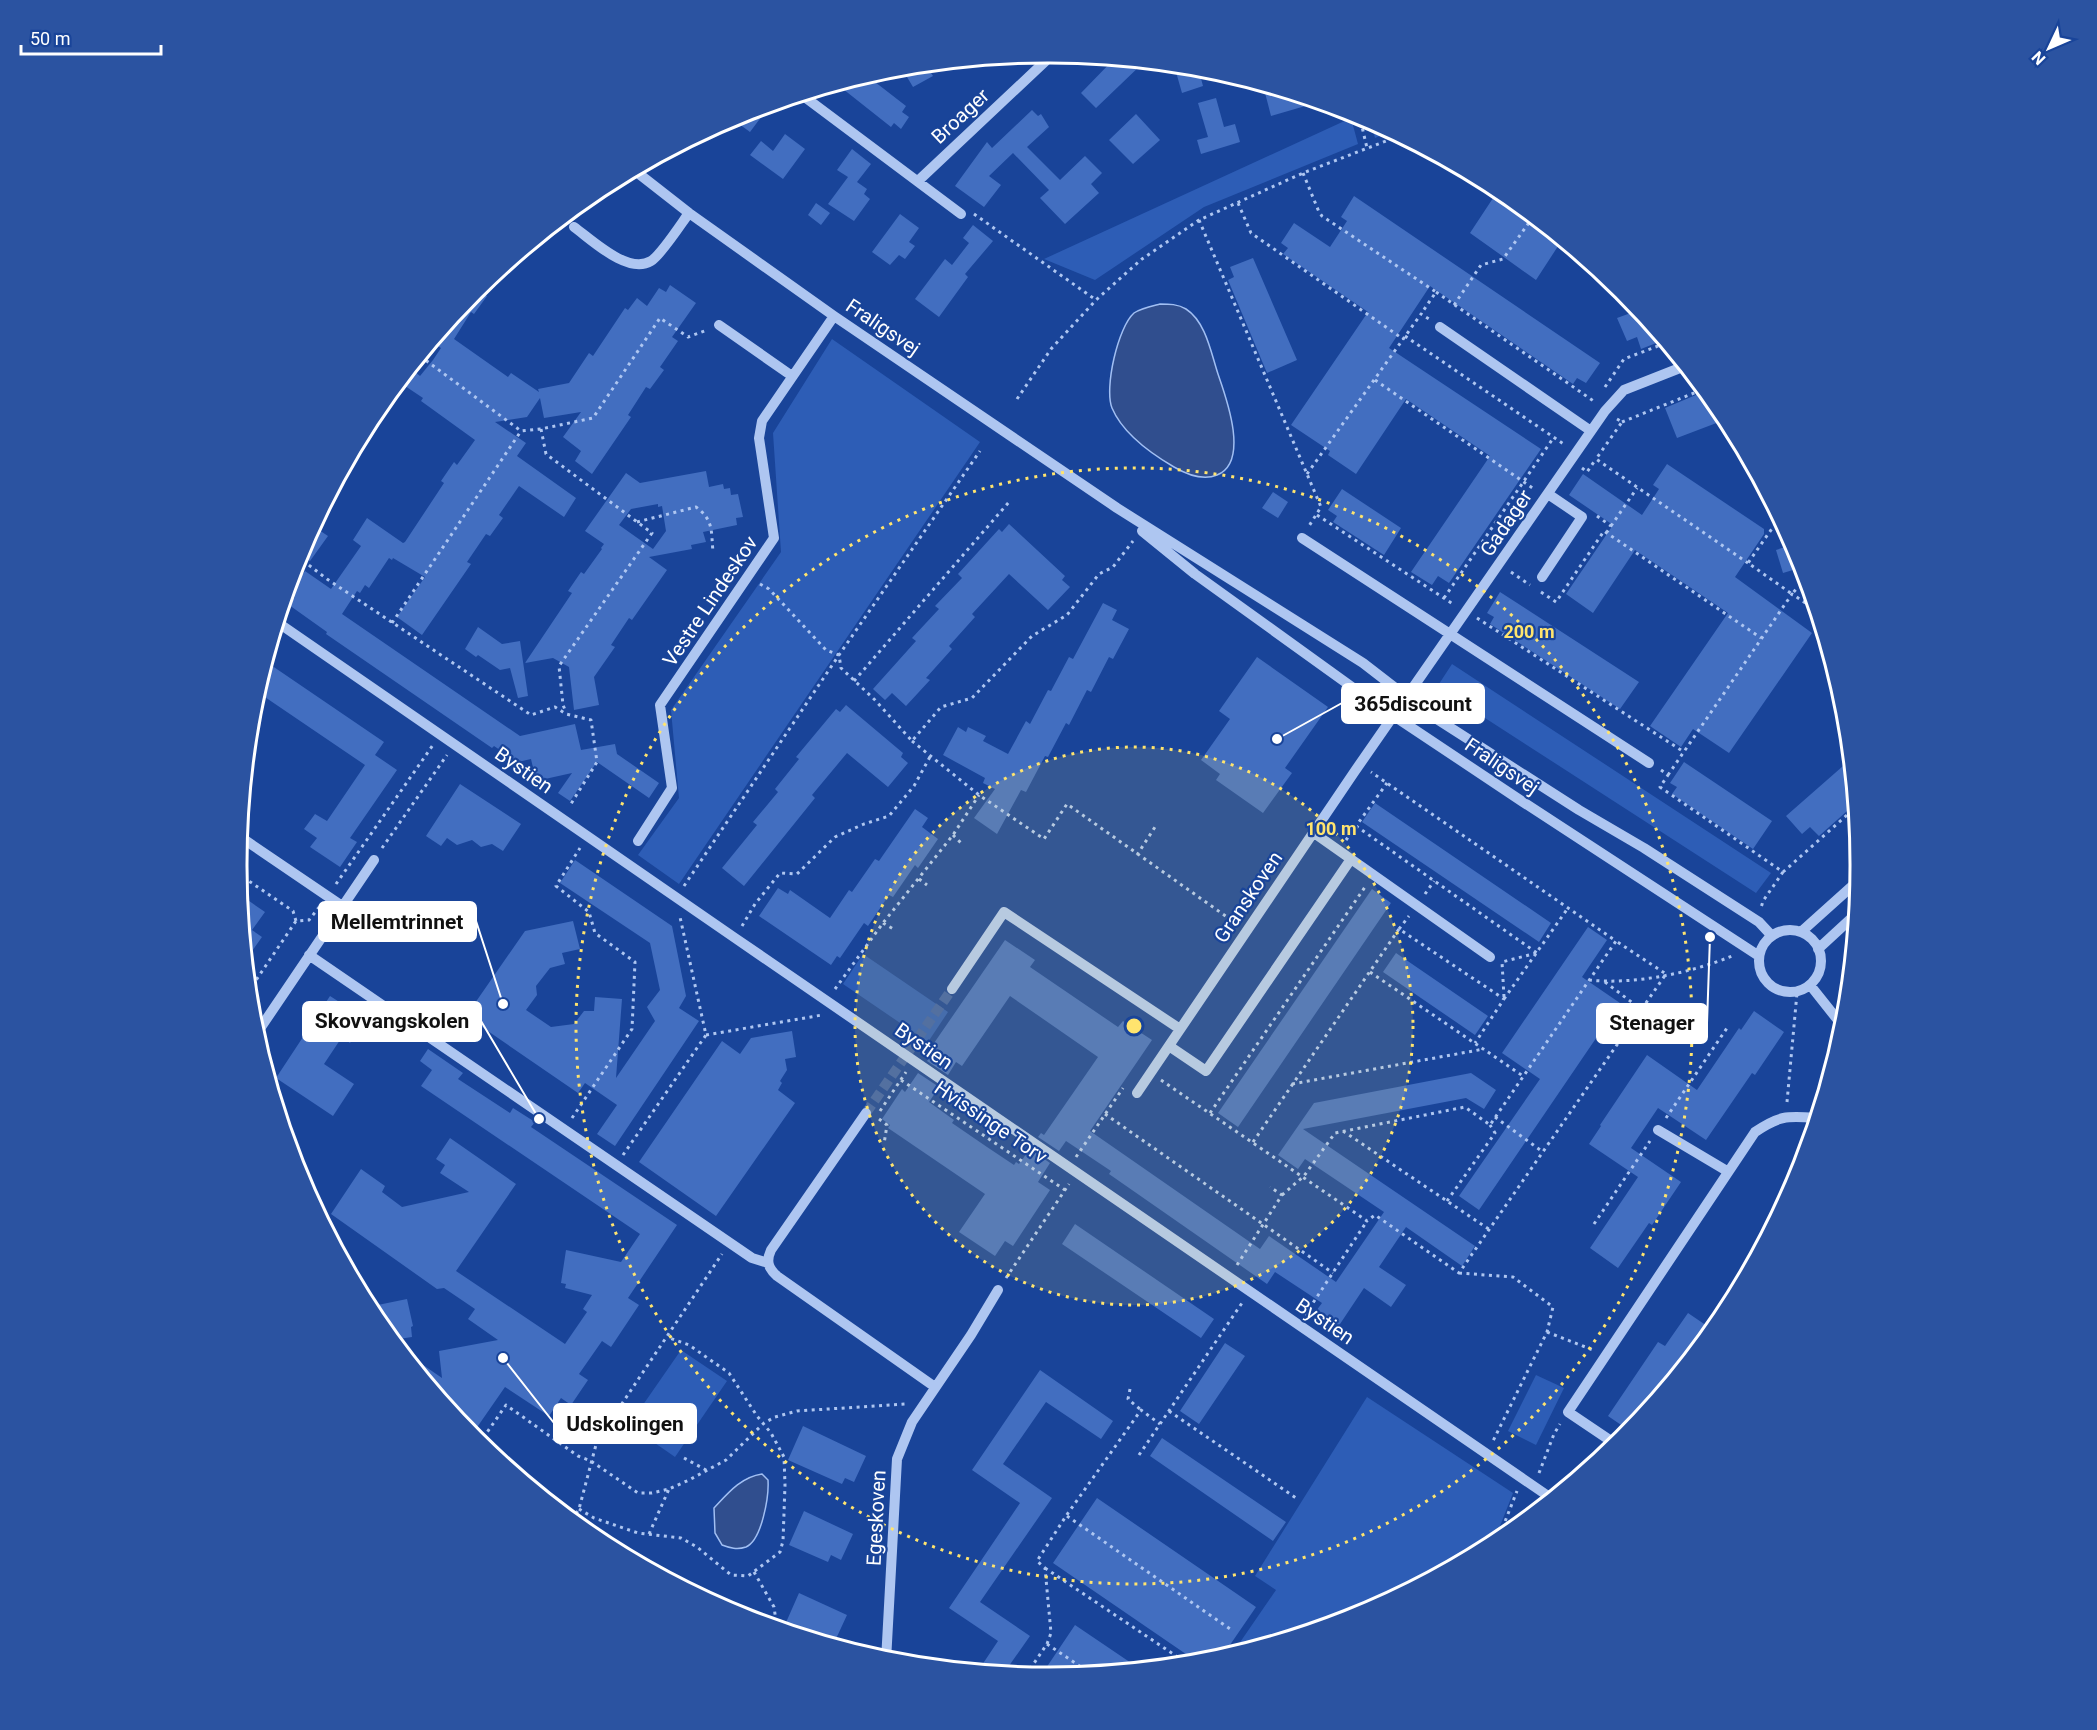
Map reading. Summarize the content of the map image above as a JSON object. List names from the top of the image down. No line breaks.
{"streets":{"street":["Broager","Fraligsvej","Gadager","Vestre Lindeskov","Bystien","Granskoven","Egeskoven"],"path":["Hvissinge Torv"]},"crossings":[["Fraligsvej","Gadager"],["Fraligsvej","Vestre Lindeskov"],["Fraligsvej","Granskoven"],["Gadager","Granskoven"]],"places":["365discount","Stenager","Mellemtrinnet","Skovvangskolen","Udskolingen"],"scale_bar":"50 m","north":"bottom left","rings":["200 m","100 m"]}
